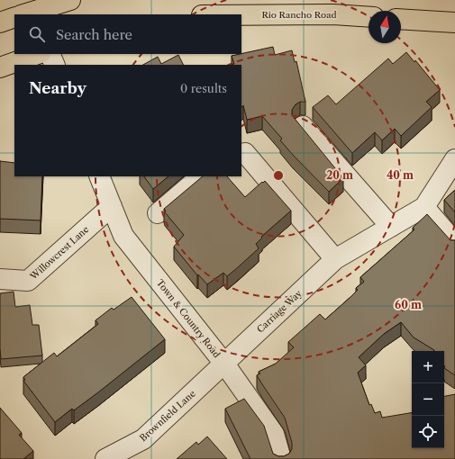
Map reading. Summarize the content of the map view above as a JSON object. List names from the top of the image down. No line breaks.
{"streets":{"main road":["Rio Rancho Road"],"street":["Willowcrest Lane","Carriage Way","Town & Country Road","Brownfield Lane"]},"crossings":[["Willowcrest Lane","Town & Country Road"],["Carriage Way","Town & Country Road"],["Carriage Way","Brownfield Lane"],["Town & Country Road","Brownfield Lane"]],"north":"top","page":{"search":"Search here","heading":["Nearby","0 results"],"map_buttons":["+","−"]},"rings":["20 m","40 m","60 m"]}
